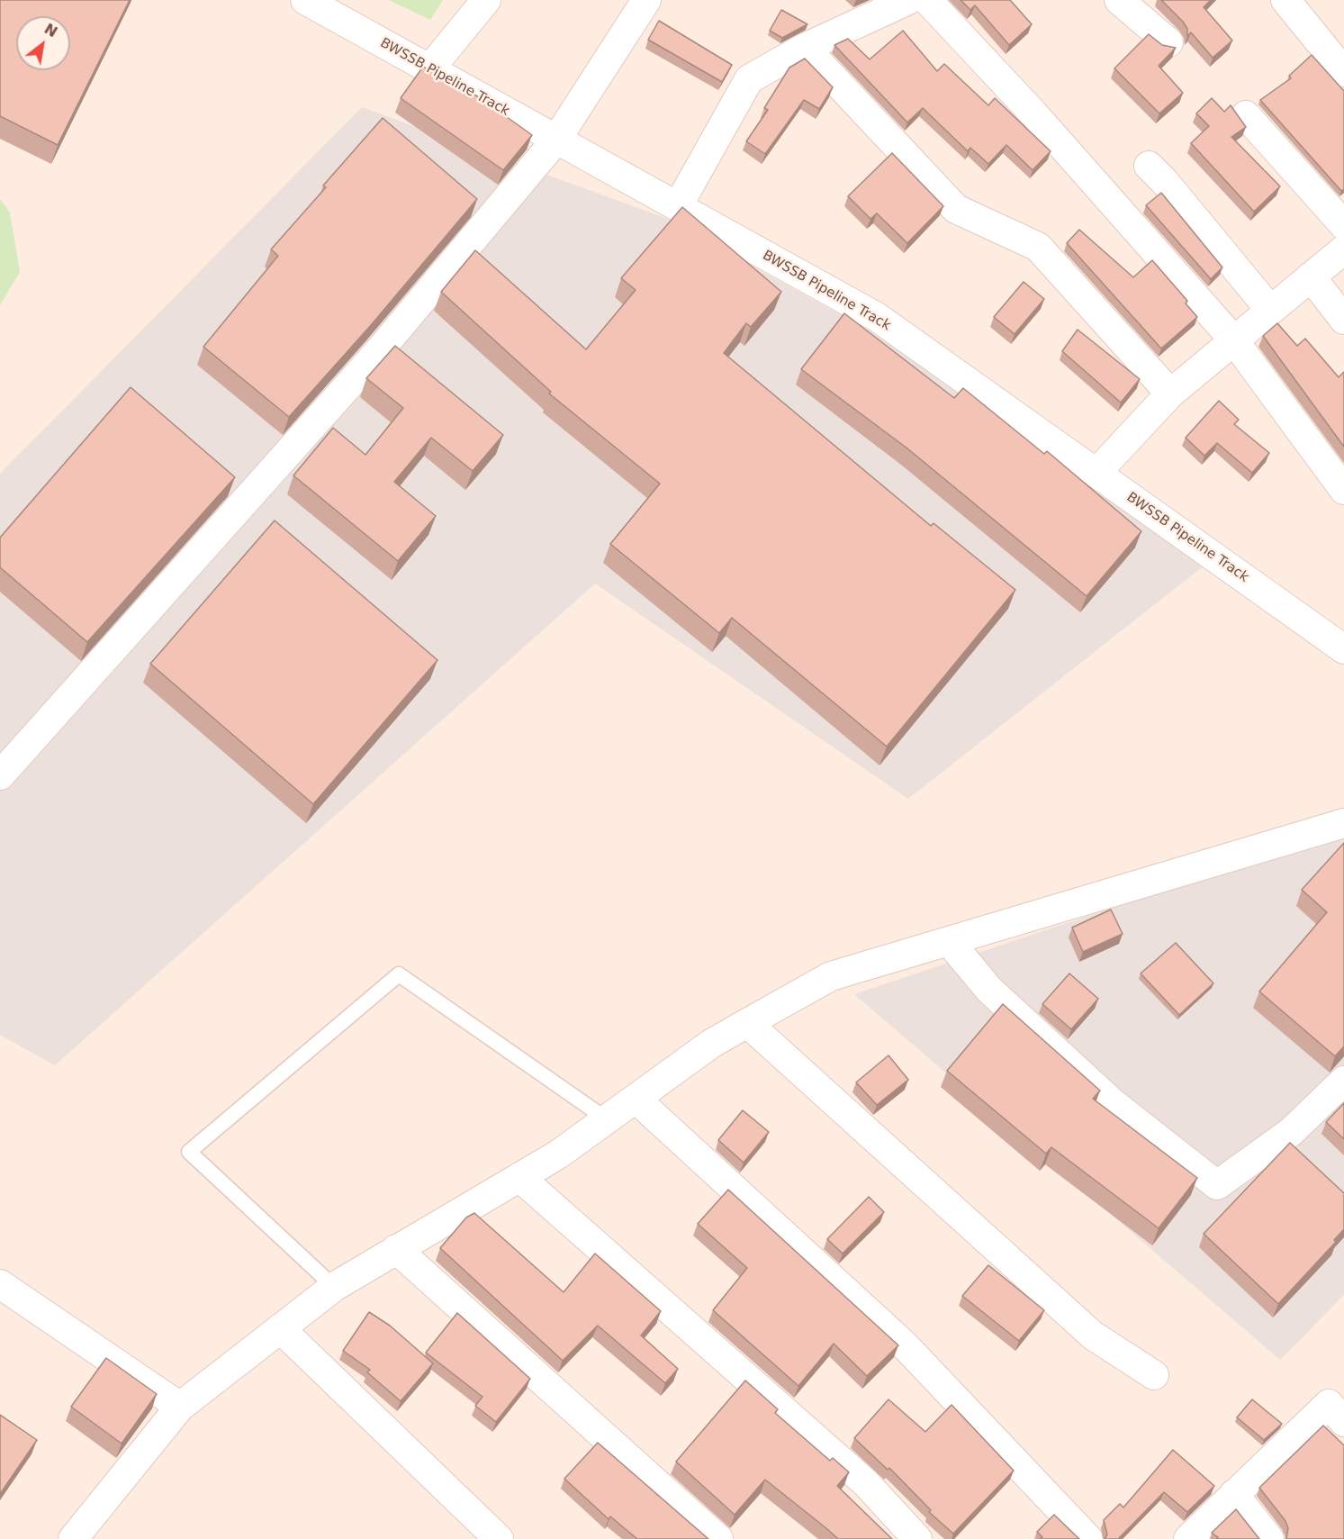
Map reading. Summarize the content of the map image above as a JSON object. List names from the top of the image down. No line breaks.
{"streets":{"street":["BWSSB Pipeline Track"]},"north":"top right"}
